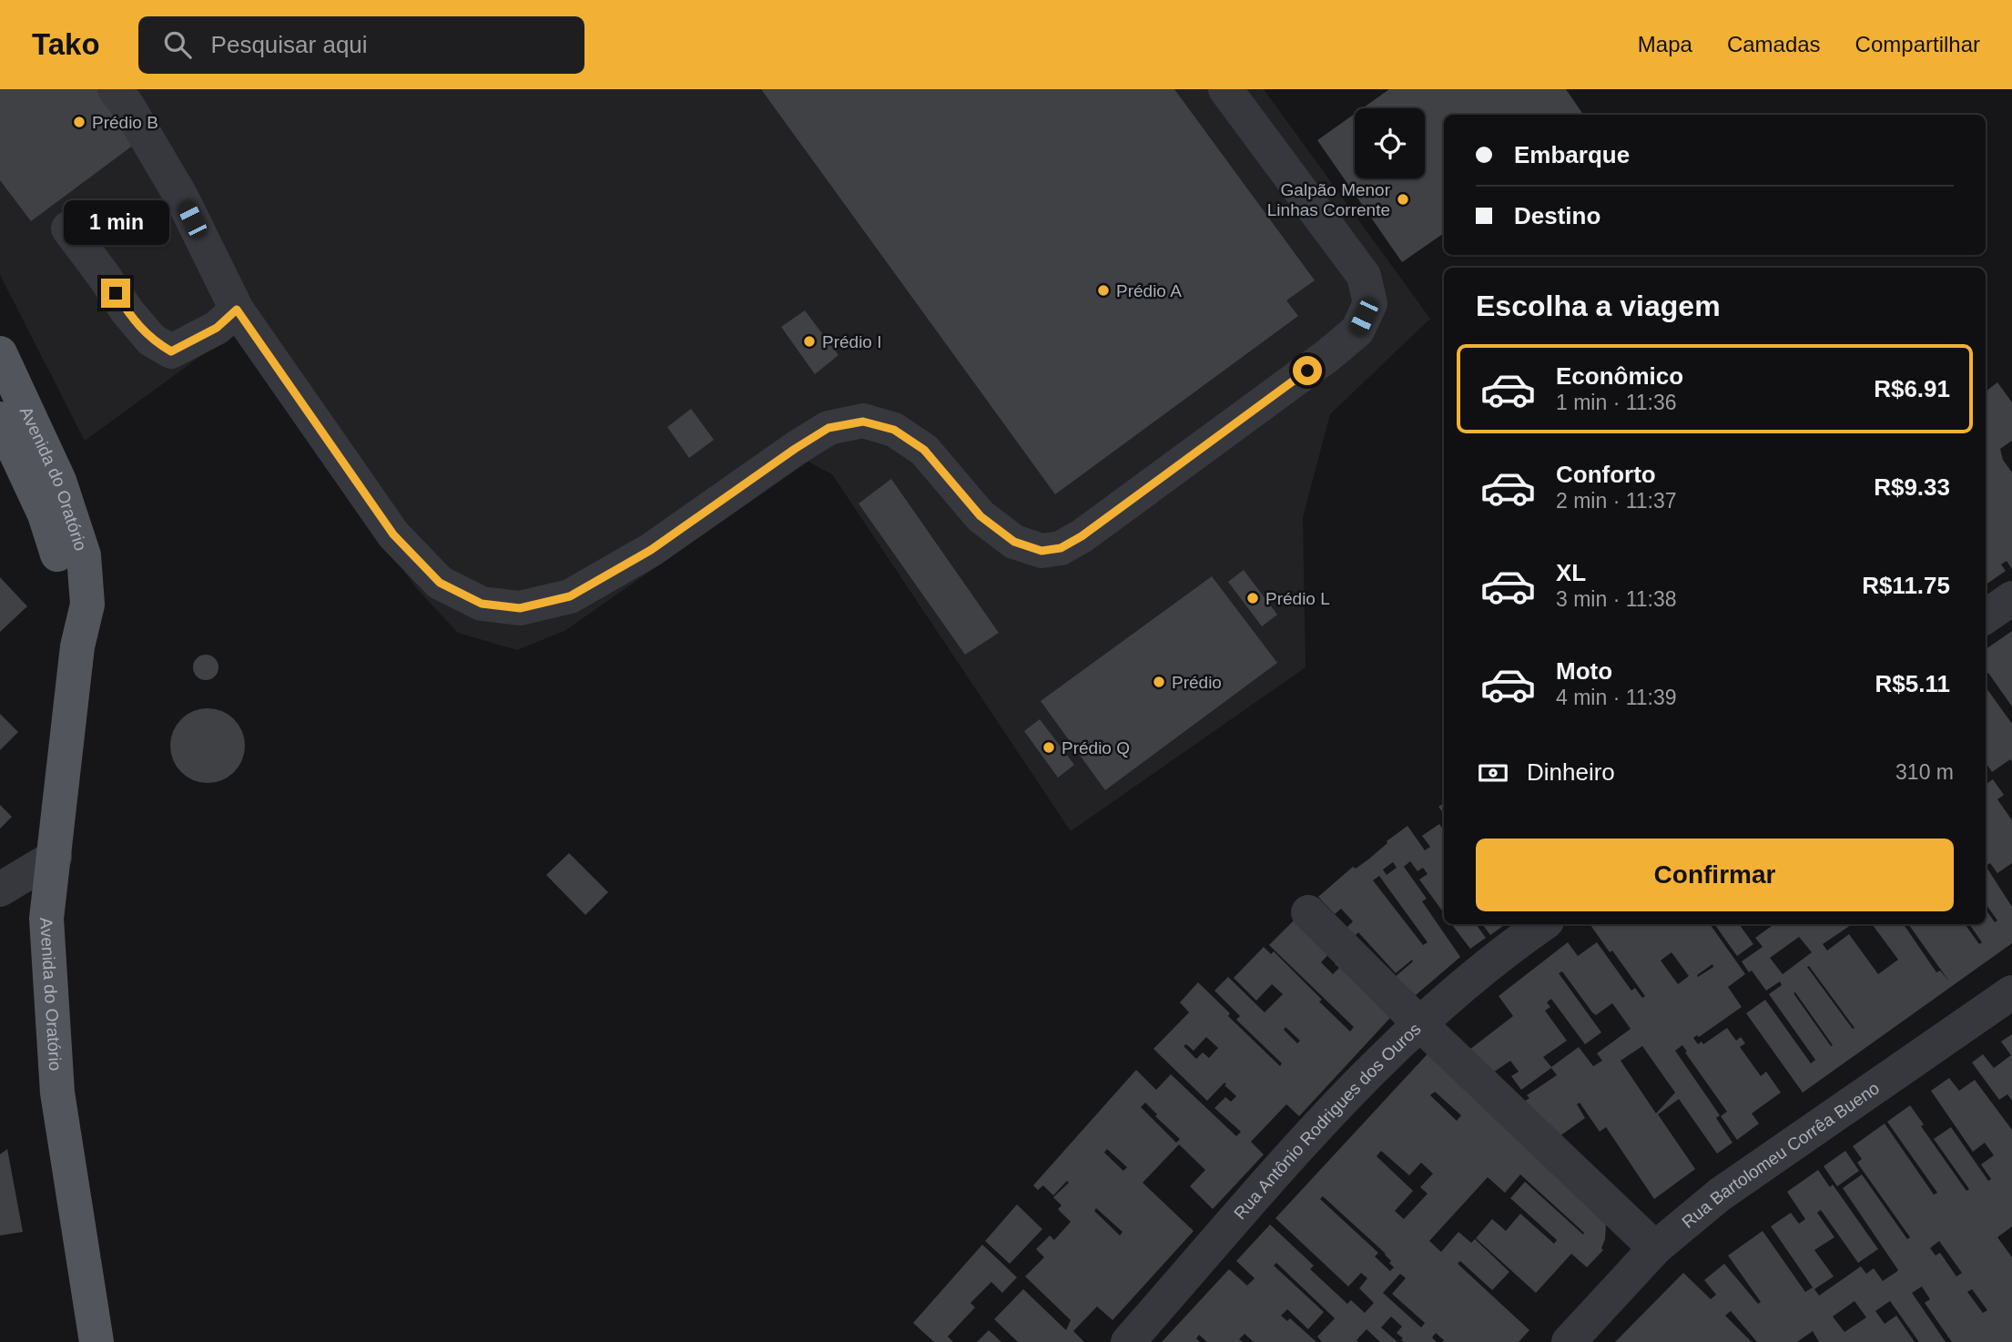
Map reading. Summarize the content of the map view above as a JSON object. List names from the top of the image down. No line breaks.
{"streets":{"main road":["Avenida do Oratório"],"street":["Rua Antônio Rodrigues dos Ouros","Rua Bartolomeu Corrêa Bueno"]},"places":["Prédio B","Galpão Menor Linhas Corrente","Prédio A","Prédio I","Prédio L","Prédio","Prédio Q"],"page":{"header":"Tako","search":"Pesquisar aqui","nav":["Mapa","Camadas","Compartilhar"],"banner":["Embarque","Destino"],"bubble":"1 min","heading":"Escolha a viagem","list":[{"name":"Econômico","note":"1 min · 11:36","value":"R$6.91"},{"name":"Conforto","note":"2 min · 11:37","value":"R$9.33"},{"name":"XL","note":"3 min · 11:38","value":"R$11.75"},{"name":"Moto","note":"4 min · 11:39","value":"R$5.11"}],"pay":["Dinheiro","310 m"],"buttons":"Confirmar"}}
